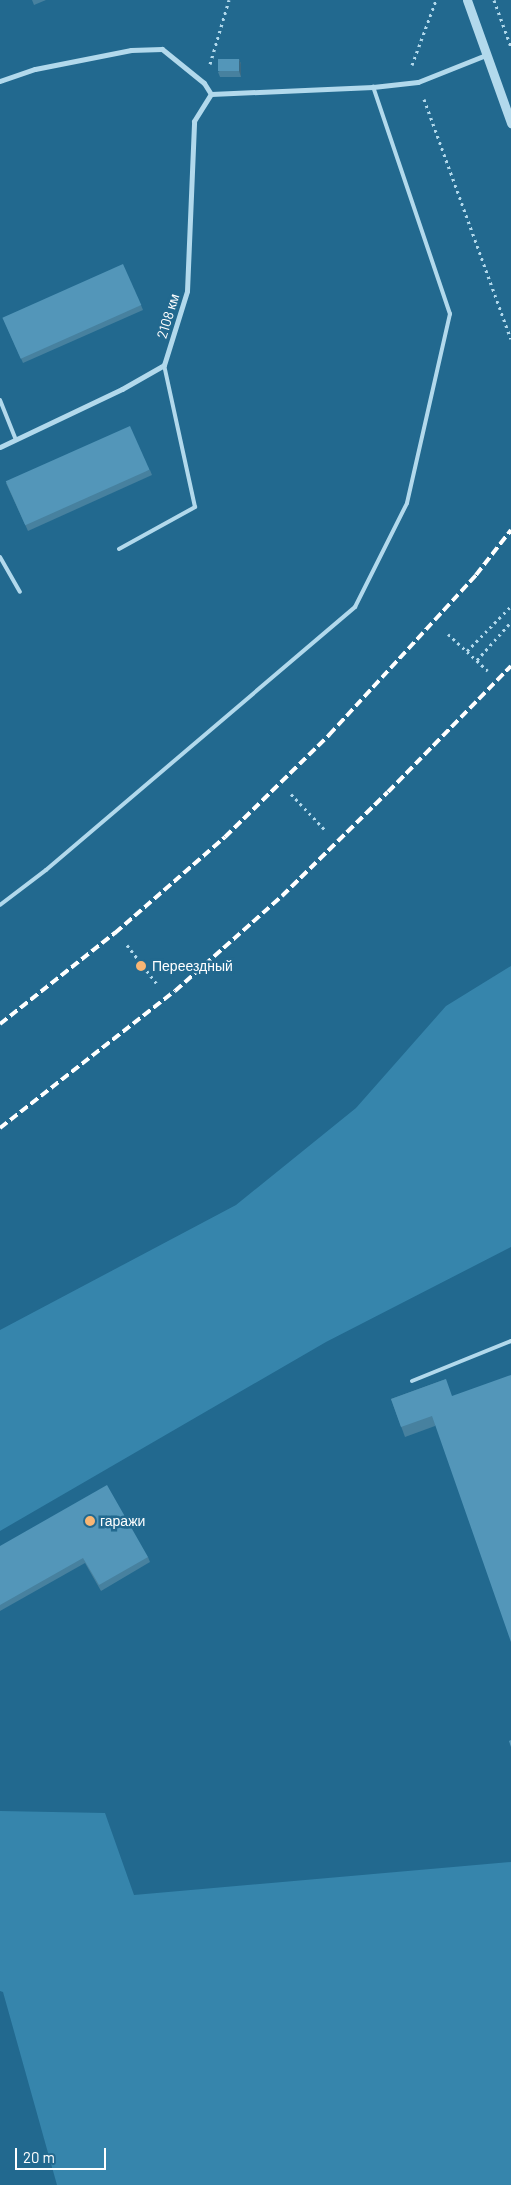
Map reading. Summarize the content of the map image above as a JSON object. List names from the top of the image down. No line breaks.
{"streets":{"street":["2108 км"]},"places":["Переездный","гаражи"],"scale_bar":"20 m"}
